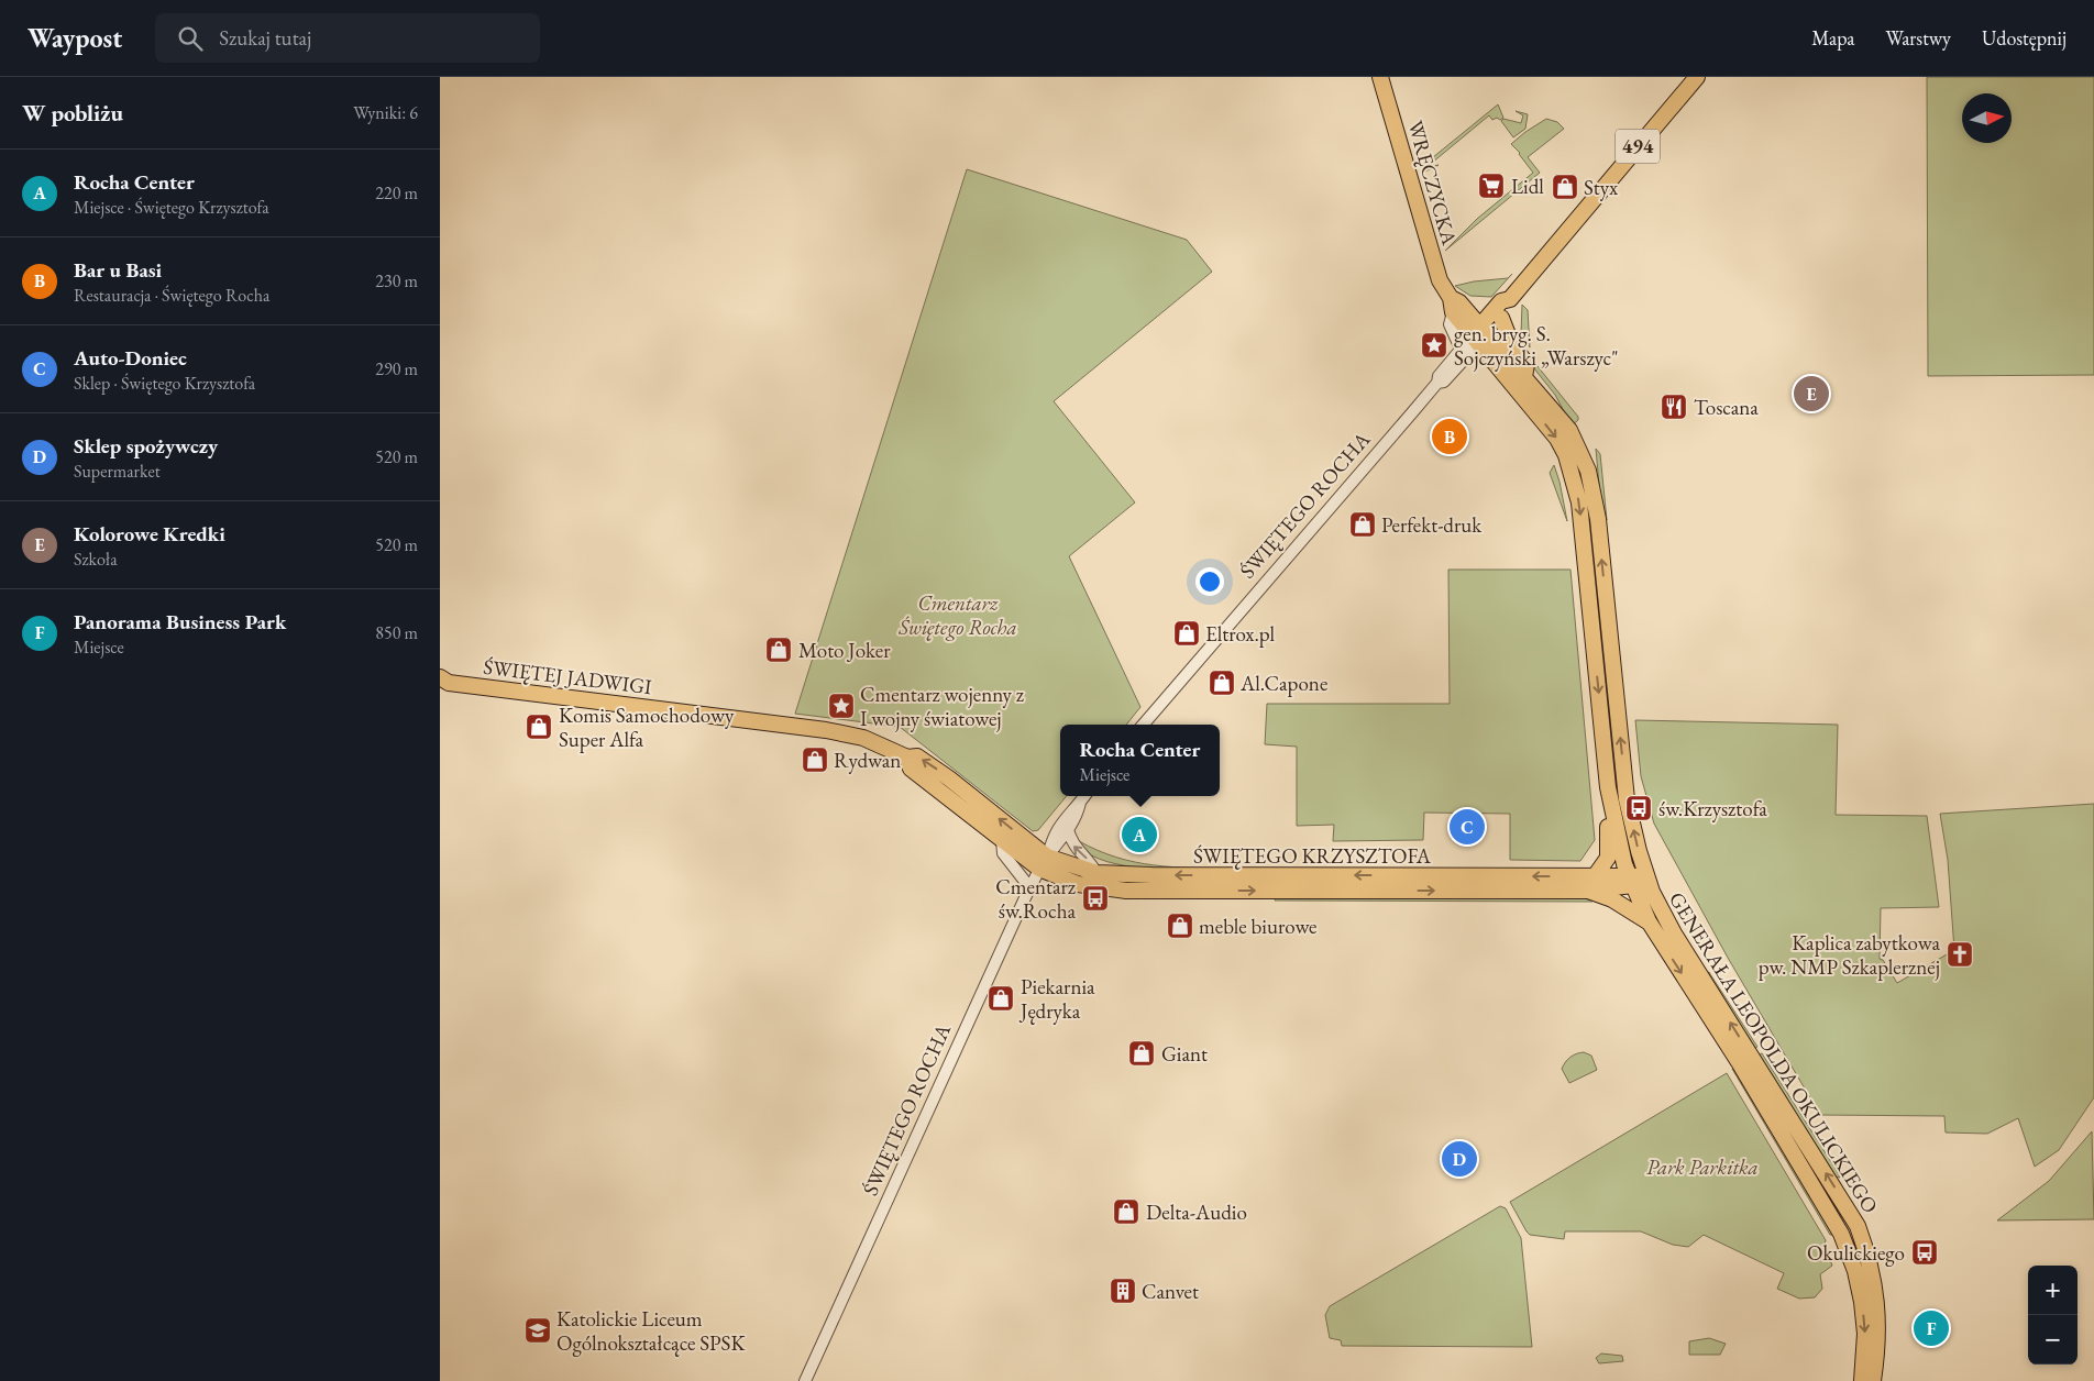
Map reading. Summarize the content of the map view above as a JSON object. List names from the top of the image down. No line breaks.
{"streets":{"main road":["494","WRĘCZYCKA","ŚWIĘTEGO ROCHA","ŚWIĘTEJ JADWIGI","ŚWIĘTEGO KRZYSZTOFA","GENERAŁA LEOPOLDA OKULICKIEGO"]},"crossings":[["WRĘCZYCKA","ŚWIĘTEGO ROCHA"],["WRĘCZYCKA","GENERAŁA LEOPOLDA OKULICKIEGO"],["ŚWIĘTEGO ROCHA","ŚWIĘTEJ JADWIGI"],["ŚWIĘTEGO ROCHA","ŚWIĘTEGO KRZYSZTOFA"],["ŚWIĘTEGO ROCHA","GENERAŁA LEOPOLDA OKULICKIEGO"],["ŚWIĘTEJ JADWIGI","ŚWIĘTEGO KRZYSZTOFA"],["ŚWIĘTEGO KRZYSZTOFA","GENERAŁA LEOPOLDA OKULICKIEGO"]],"parks":["Cmentarz Świętego Rocha","Park Parkitka"],"places":{"supermarket":["Lidl"],"shop":["Styx","Perfekt-druk","Eltrox.pl","Moto Joker","Al.Capone","Komis Samochodowy Super Alfa","Rydwan","meble biurowe","Piekarnia Jędryka","Giant","Delta-Audio"],"place":["gen. bryg. S. Sojczyński „Warszyc\"","Cmentarz wojenny z I wojny światowej"],"restaurant":["Toscana"],"bus stop":["św.Krzysztofa","Cmentarz św.Rocha","Okulickiego"],"church":["Kaplica zabytkowa pw. NMP Szkaplerznej"],"building":["Canvet"],"school or university":["Katolickie Liceum Ogólnokształcące SPSK"]},"north":"right","page":{"header":"Waypost","search":"Szukaj tutaj","nav":["Mapa","Warstwy","Udostępnij"],"heading":["W pobliżu","Wyniki: 6"],"list":[{"mark":"A","name":"Rocha Center","note":"Miejsce · Świętego Krzysztofa","value":"220 m"},{"mark":"B","name":"Bar u Basi","note":"Restauracja · Świętego Rocha","value":"230 m"},{"mark":"C","name":"Auto-Doniec","note":"Sklep · Świętego Krzysztofa","value":"290 m"},{"mark":"D","name":"Sklep spożywczy","note":"Supermarket","value":"520 m"},{"mark":"E","name":"Kolorowe Kredki","note":"Szkoła","value":"520 m"},{"mark":"F","name":"Panorama Business Park","note":"Miejsce","value":"850 m"}],"pins":["E","B","C","A","D","F"],"popup":["Rocha Center","Miejsce"],"map_buttons":["+","−"]}}
